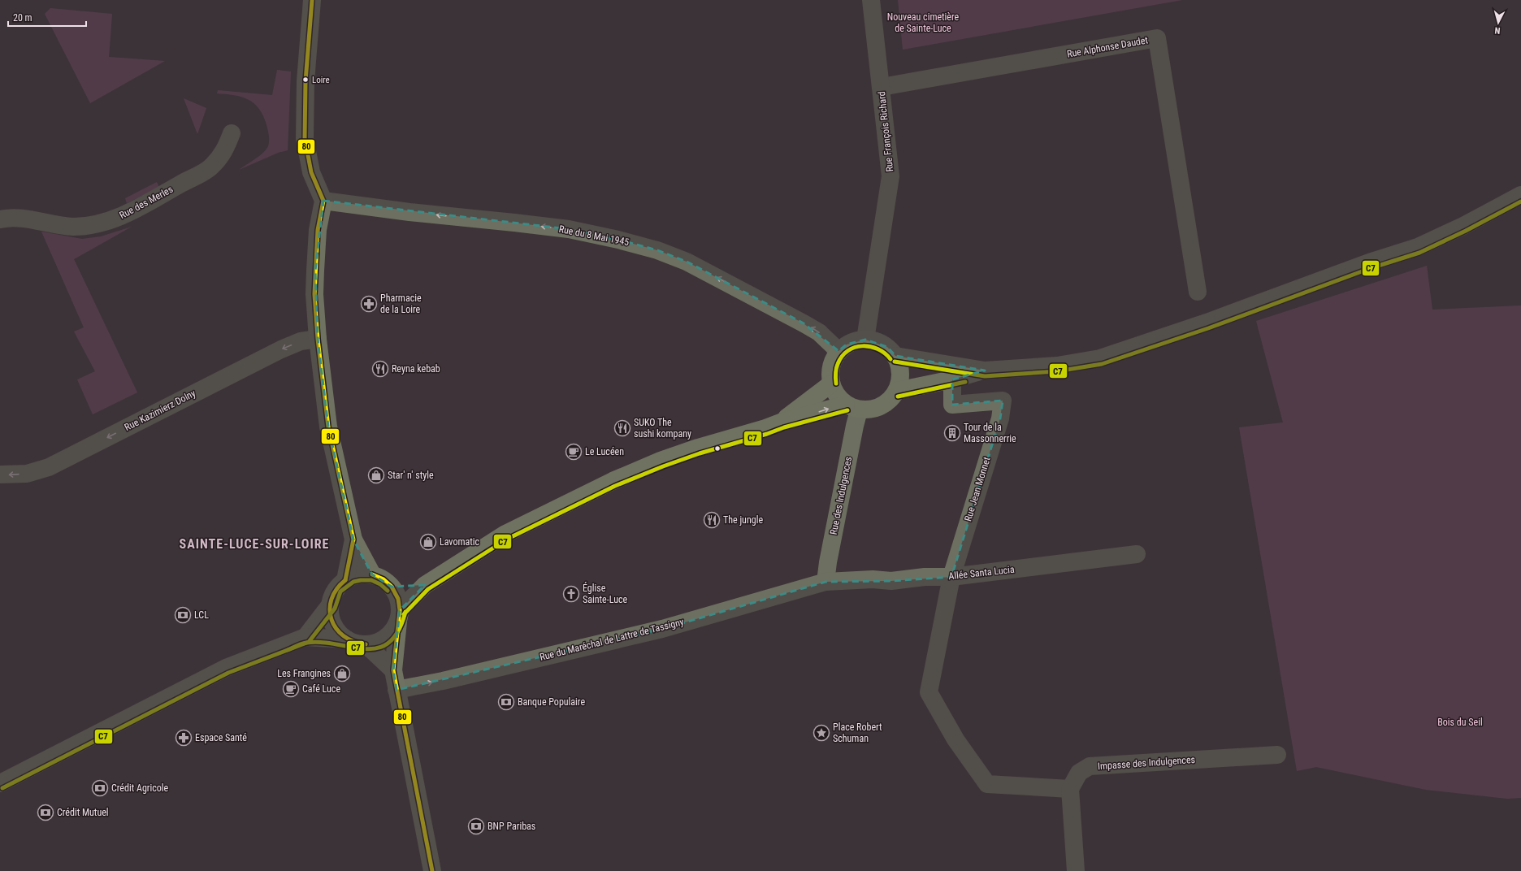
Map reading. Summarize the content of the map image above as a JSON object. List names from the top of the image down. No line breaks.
{"streets":{"street":["Rue Alphonse Daudet","Rue François Richard","Rue des Merles","Rue du 8 Mai 1945","Rue Kazimierz Dolny","Rue Jean Monnet","Rue des Indulgences","Allée Santa Lucia","Rue du Maréchal de Lattre de Tassigny","Impasse des Indulgences"]},"crossings":[["Rue Alphonse Daudet","Rue François Richard"],["Rue François Richard","Rue du 8 Mai 1945"],["Rue François Richard","Rue des Indulgences"],["Rue du 8 Mai 1945","Rue des Indulgences"],["Rue Jean Monnet","Allée Santa Lucia"],["Rue des Indulgences","Allée Santa Lucia"],["Rue des Indulgences","Rue du Maréchal de Lattre de Tassigny"],["Allée Santa Lucia","Rue du Maréchal de Lattre de Tassigny"]],"one_way":["Rue du 8 Mai 1945","Rue Kazimierz Dolny"],"districts":["SAINTE-LUCE-SUR-LOIRE"],"parks":["Nouveau cimetière de Sainte-Luce","Bois du Seil"],"places":{"other":["Loire"],"pharmacy":["Pharmacie de la Loire","Espace Santé"],"restaurant":["Reyna kebab","SUKO The sushi kompany","The jungle"],"building":["Tour de la Massonnerrie"],"cafe":["Le Lucéen","Café Luce"],"shop":["Star' n' style","Lavomatic","Les Frangines"],"church":["Église Sainte-Luce"],"bank":["LCL","Banque Populaire","Crédit Agricole","Crédit Mutuel","BNP Paribas"],"place":["Place Robert Schuman"]},"lines":["transit line 80","transit line C7"],"scale_bar":"20 m","north":"bottom"}
